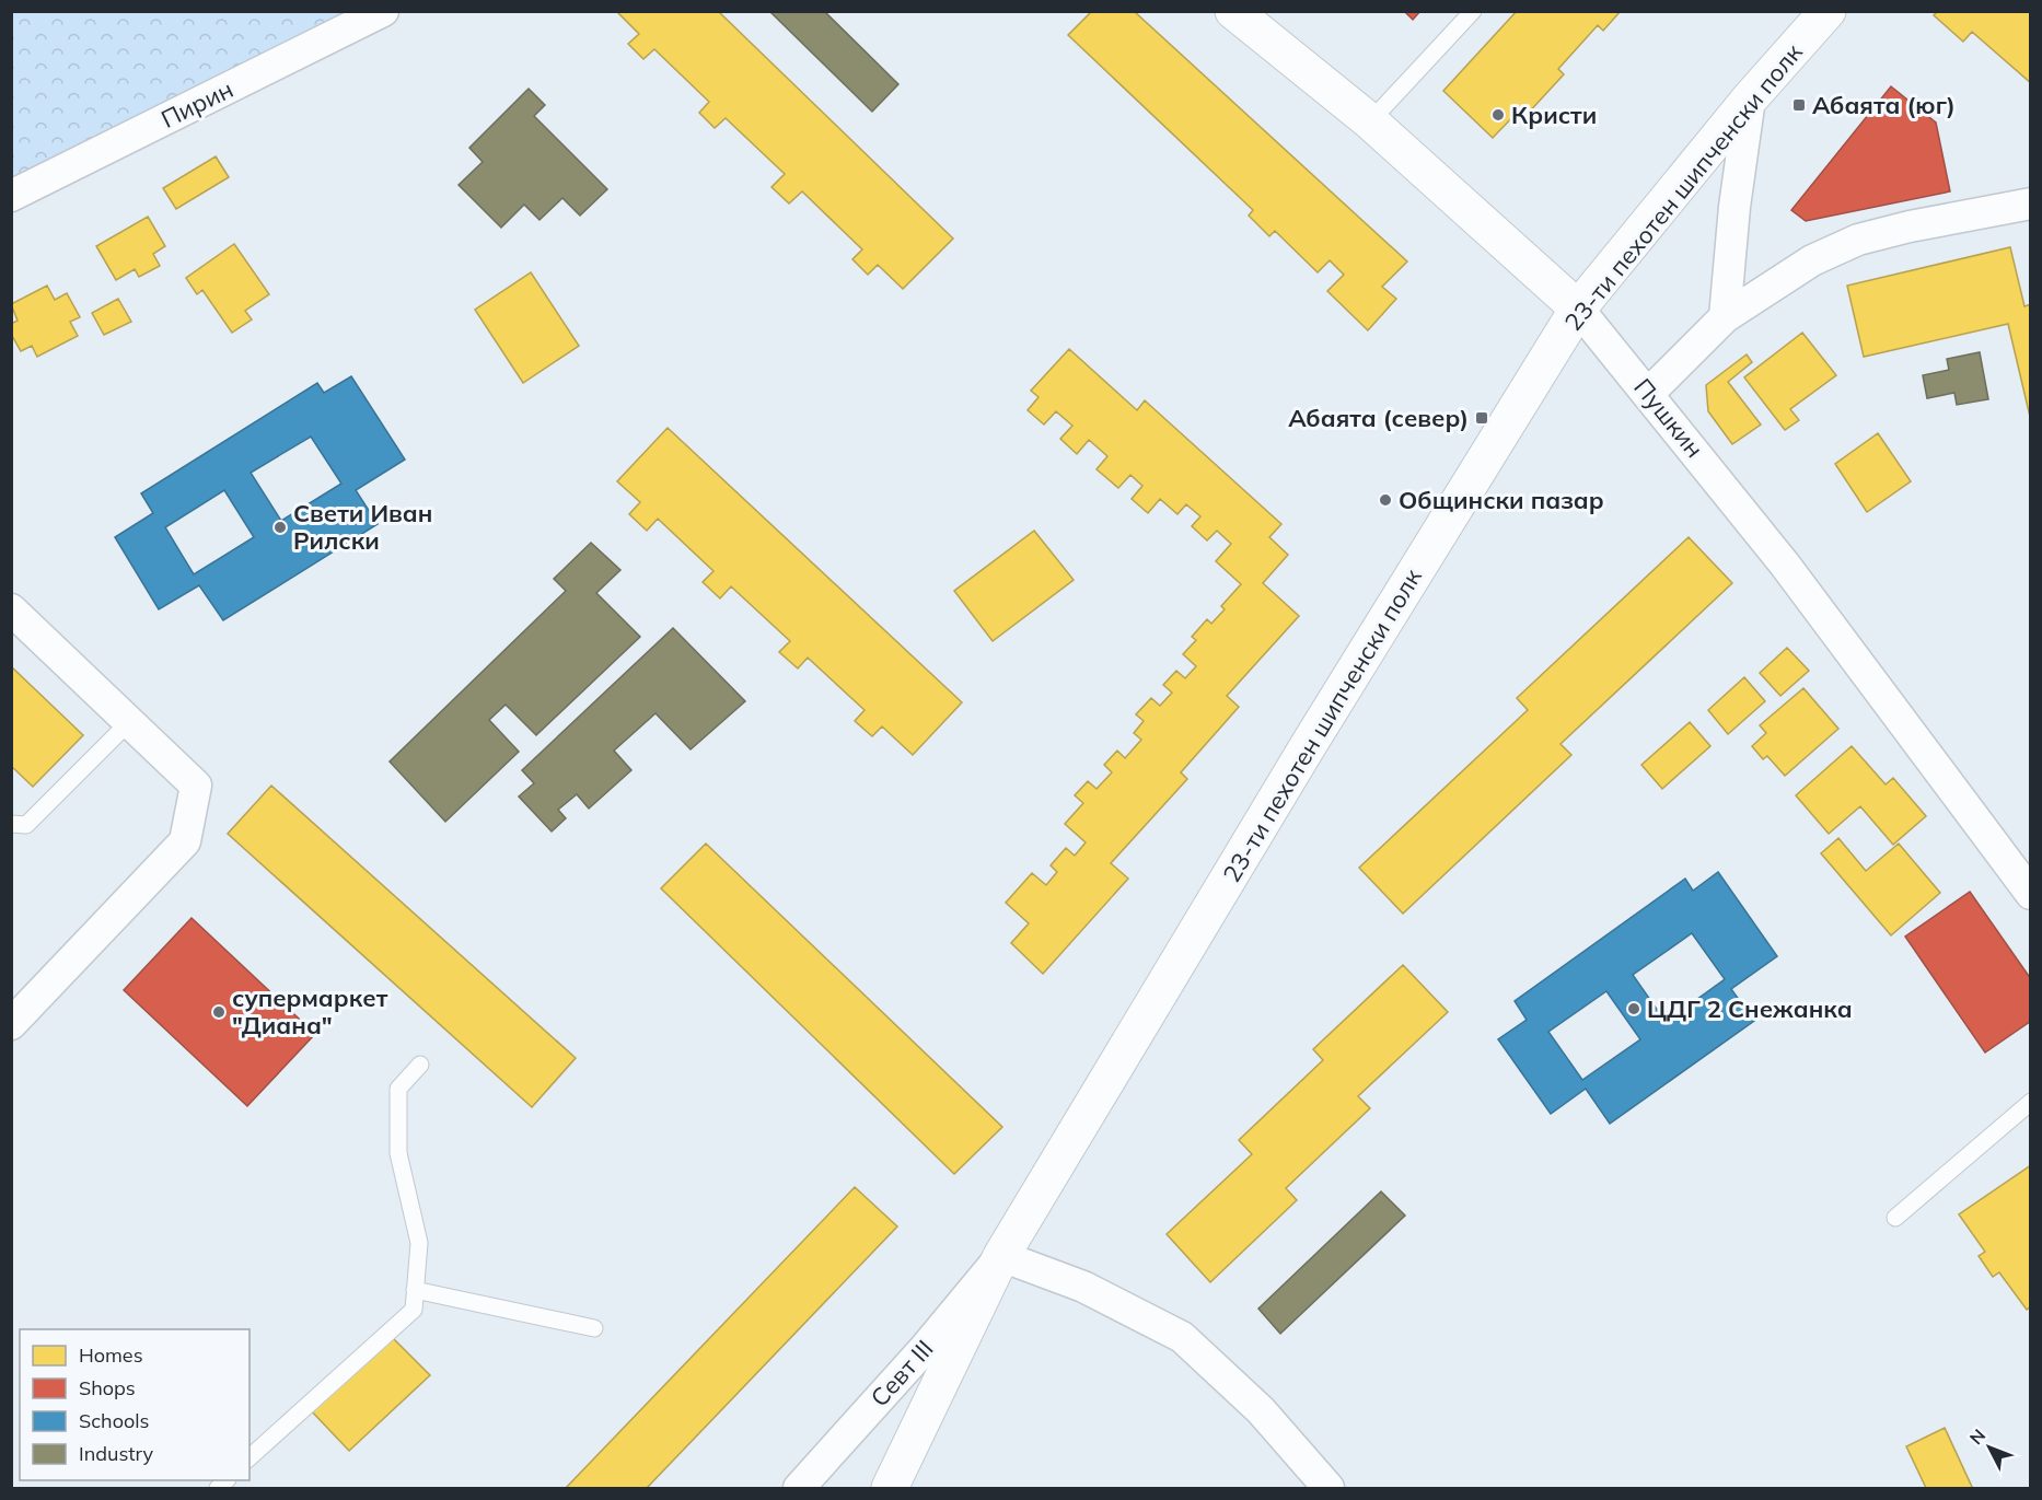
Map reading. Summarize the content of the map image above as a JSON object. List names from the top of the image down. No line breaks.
{"streets":{"main road":["23-ти пехотен шипченски полк","Пушкин"],"street":["Пирин","Севт III"]},"crossings":[["23-ти пехотен шипченски полк","Пушкин"],["23-ти пехотен шипченски полк","Севт III"]],"places":{"transit":["Абаята (юг)","Абаята (север)"],"other":["Кристи","Общински пазар","Свети Иван Рилски","ЦДГ 2 Снежанка","супермаркет \"Диана\""]},"legend":["Homes","Shops","Schools","Industry"],"north":"top left"}
